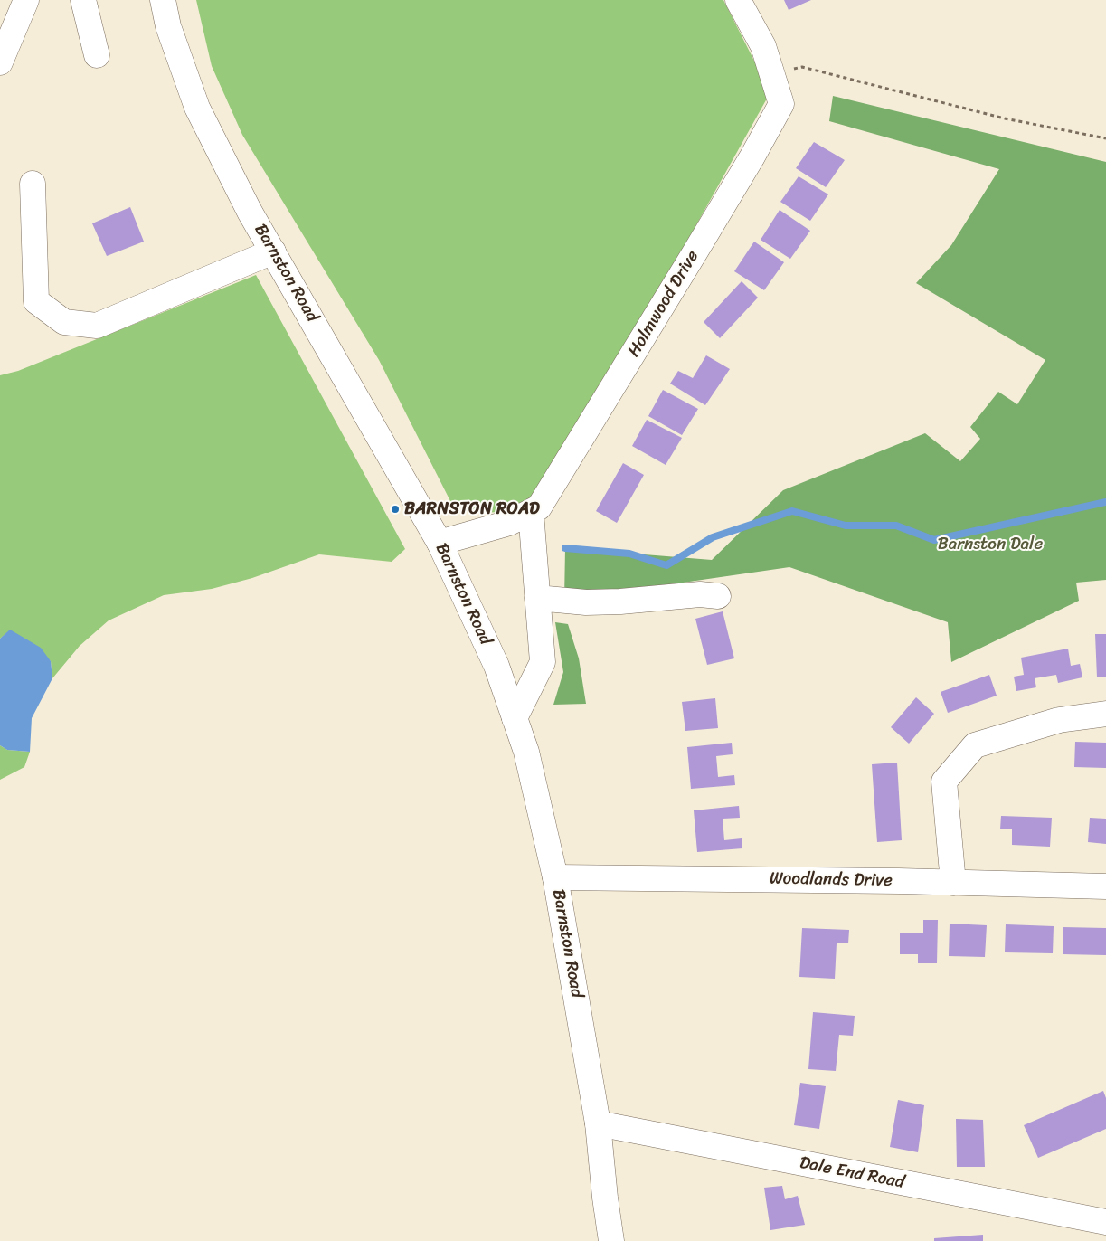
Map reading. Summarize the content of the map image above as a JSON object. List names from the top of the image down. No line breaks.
{"streets":{"street":["Barnston Road","Holmwood Drive","Woodlands Drive","Dale End Road"]},"crossings":[["Barnston Road","Holmwood Drive"],["Barnston Road","Woodlands Drive"],["Barnston Road","Dale End Road"]],"parks":["Barnston Dale"],"places":["BARNSTON ROAD"]}
